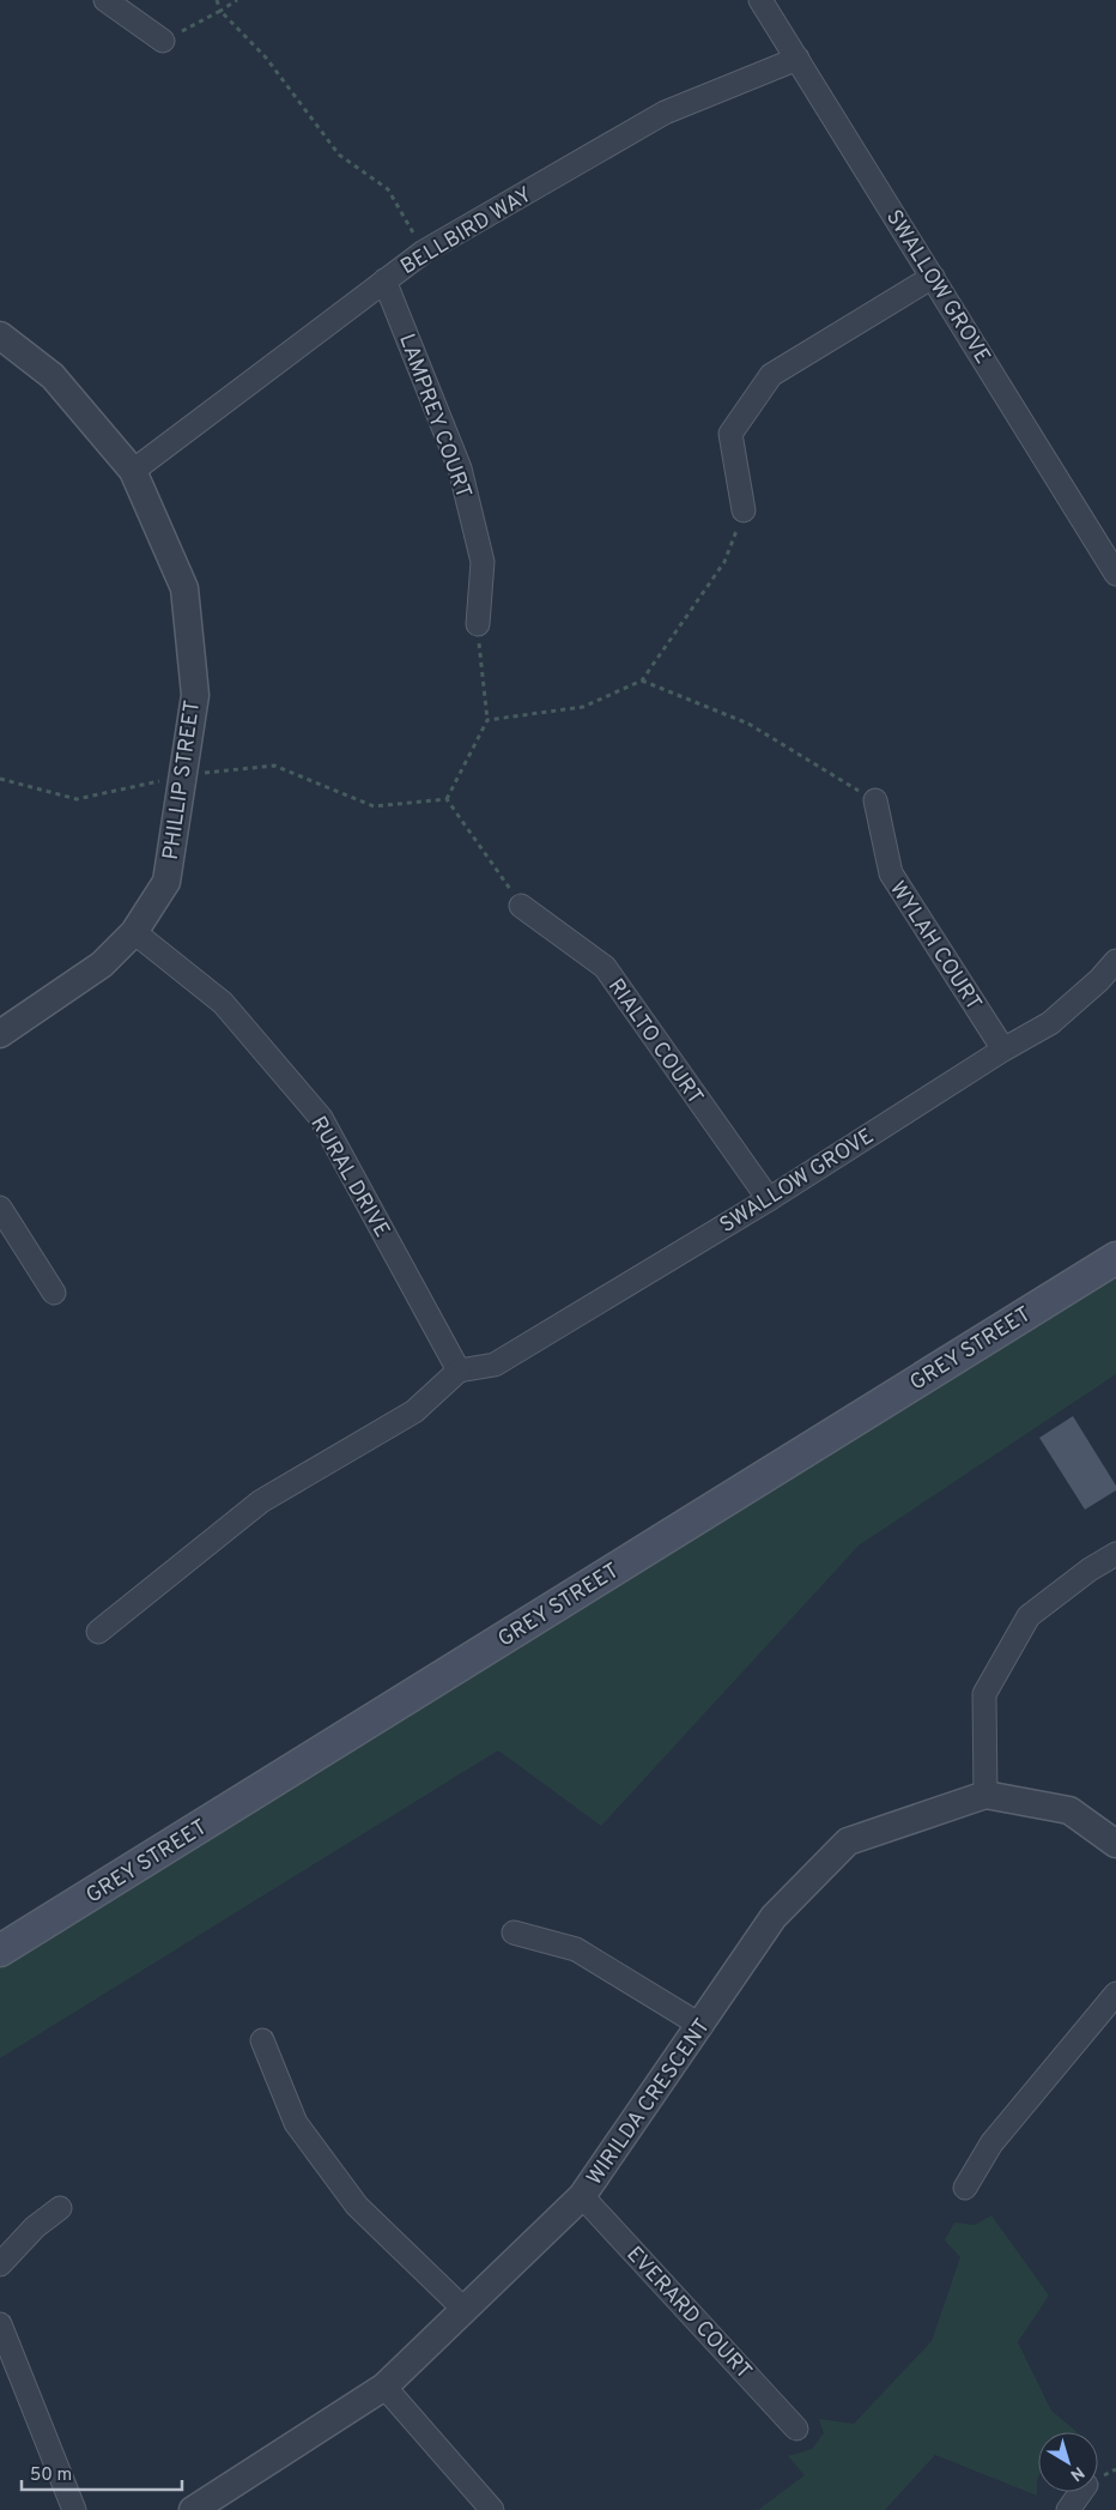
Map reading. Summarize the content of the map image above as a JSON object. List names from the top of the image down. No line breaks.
{"streets":{"main road":["GREY STREET"],"street":["BELLBIRD WAY","SWALLOW GROVE","LAMPREY COURT","PHILLIP STREET","WYLAH COURT","RIALTO COURT","RURAL DRIVE","WIRILDA CRESCENT","EVERARD COURT"]},"crossings":[["BELLBIRD WAY","SWALLOW GROVE"],["BELLBIRD WAY","LAMPREY COURT"],["BELLBIRD WAY","PHILLIP STREET"],["SWALLOW GROVE","WYLAH COURT"],["SWALLOW GROVE","RIALTO COURT"],["SWALLOW GROVE","RURAL DRIVE"],["PHILLIP STREET","RURAL DRIVE"],["WIRILDA CRESCENT","EVERARD COURT"]],"scale_bar":"50 m","north":"bottom right"}
